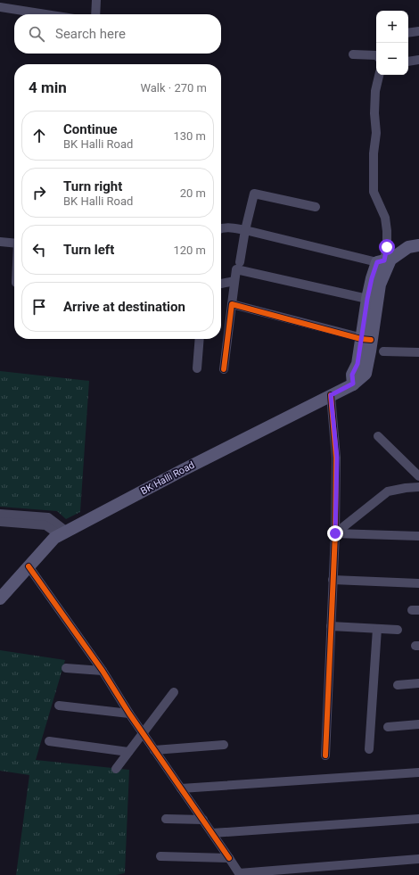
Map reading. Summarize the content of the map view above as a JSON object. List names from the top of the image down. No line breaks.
{"streets":{"main road":["BK Halli Road"]},"page":{"map_buttons":["+","−"],"search":"Search here","heading":["4 min","Walk · 270 m"],"list":[["Continue","BK Halli Road","130 m"],["Turn right","BK Halli Road","20 m"],["Turn left","120 m"],"Arrive at destination"]}}
